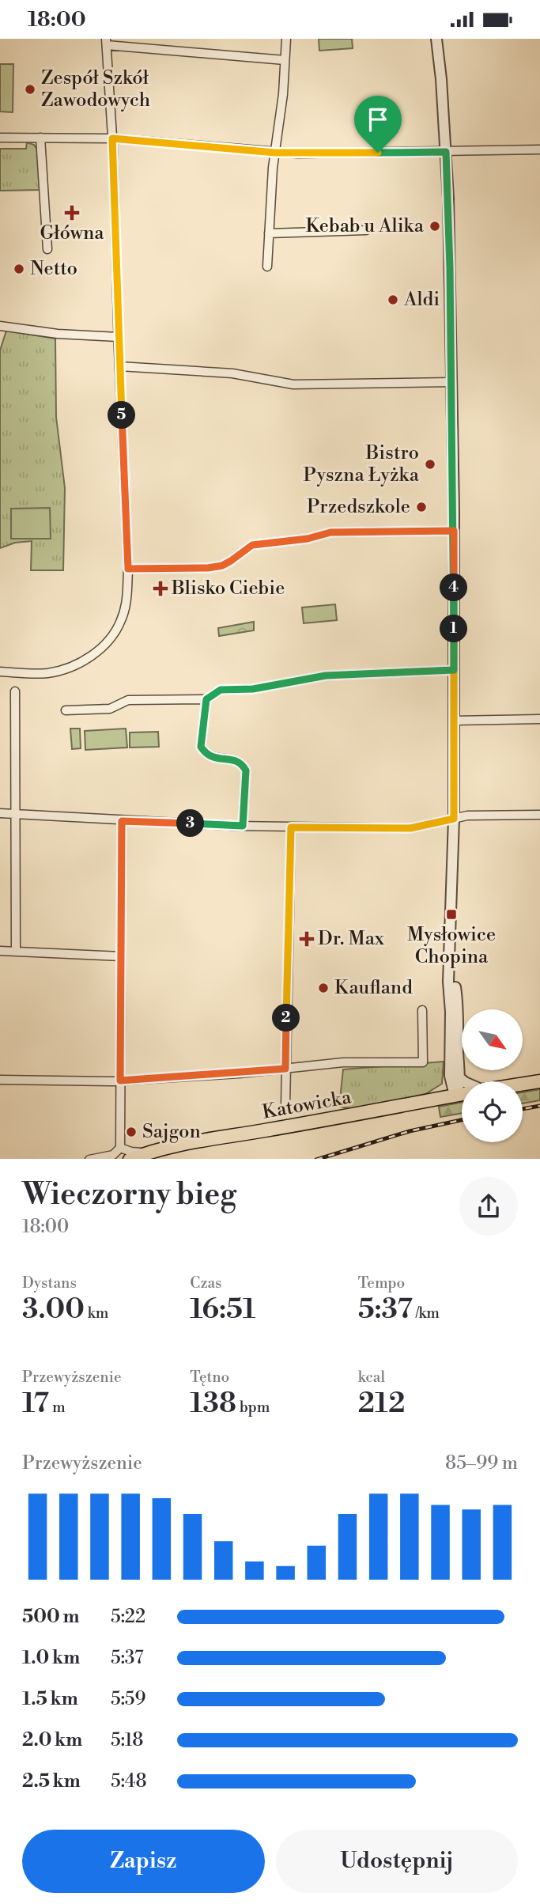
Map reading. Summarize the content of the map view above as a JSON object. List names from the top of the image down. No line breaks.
{"streets":{"main road":["Katowicka"]},"places":{"other":["Zespół Szkół Zawodowych","Kebab u Alika","Netto","Aldi","Bistro Pyszna Łyżka","Przedszkole","Kaufland","Sajgon"],"health":["Główna","Blisko Ciebie","Dr. Max"],"transit":["Mysłowice Chopina"]},"north":"bottom right","page":{"status":"18:00","pins":["5","4","1","3","2"],"heading":["Wieczorny bieg","18:00"],"stats":[["Dystans","3.00 km"],["Czas","16:51"],["Tempo","5:37 /km"],["Przewyższenie","17 m"],["Tętno","138 bpm"],["kcal","212"]],"chart":["Przewyższenie","85–99 m"],"list":[{"name":"500 m","note":"5:22"},{"name":"1.0 km","note":"5:37"},{"name":"1.5 km","note":"5:59"},{"name":"2.0 km","note":"5:18"},{"name":"2.5 km","note":"5:48"}],"buttons":["Zapisz","Udostępnij"]}}
